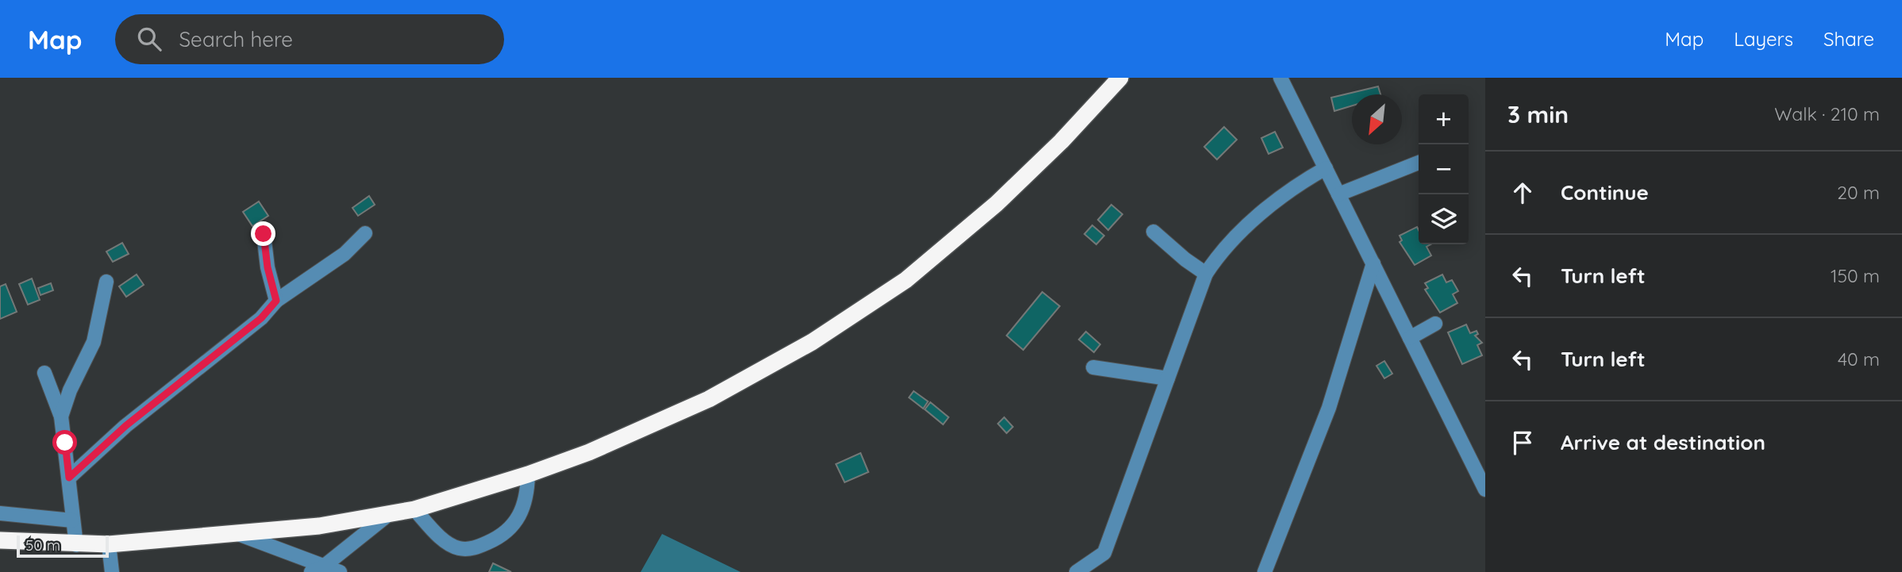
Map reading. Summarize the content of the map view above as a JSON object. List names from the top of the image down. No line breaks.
{"scale_bar":"50 m","north":"bottom left","page":{"header":"Map","search":"Search here","nav":["Map","Layers","Share"],"heading":["3 min","Walk · 210 m"],"map_buttons":["+","−"],"list":[["Continue","20 m"],["Turn left","150 m"],["Turn left","40 m"],"Arrive at destination"],"scale":"50 m"}}
